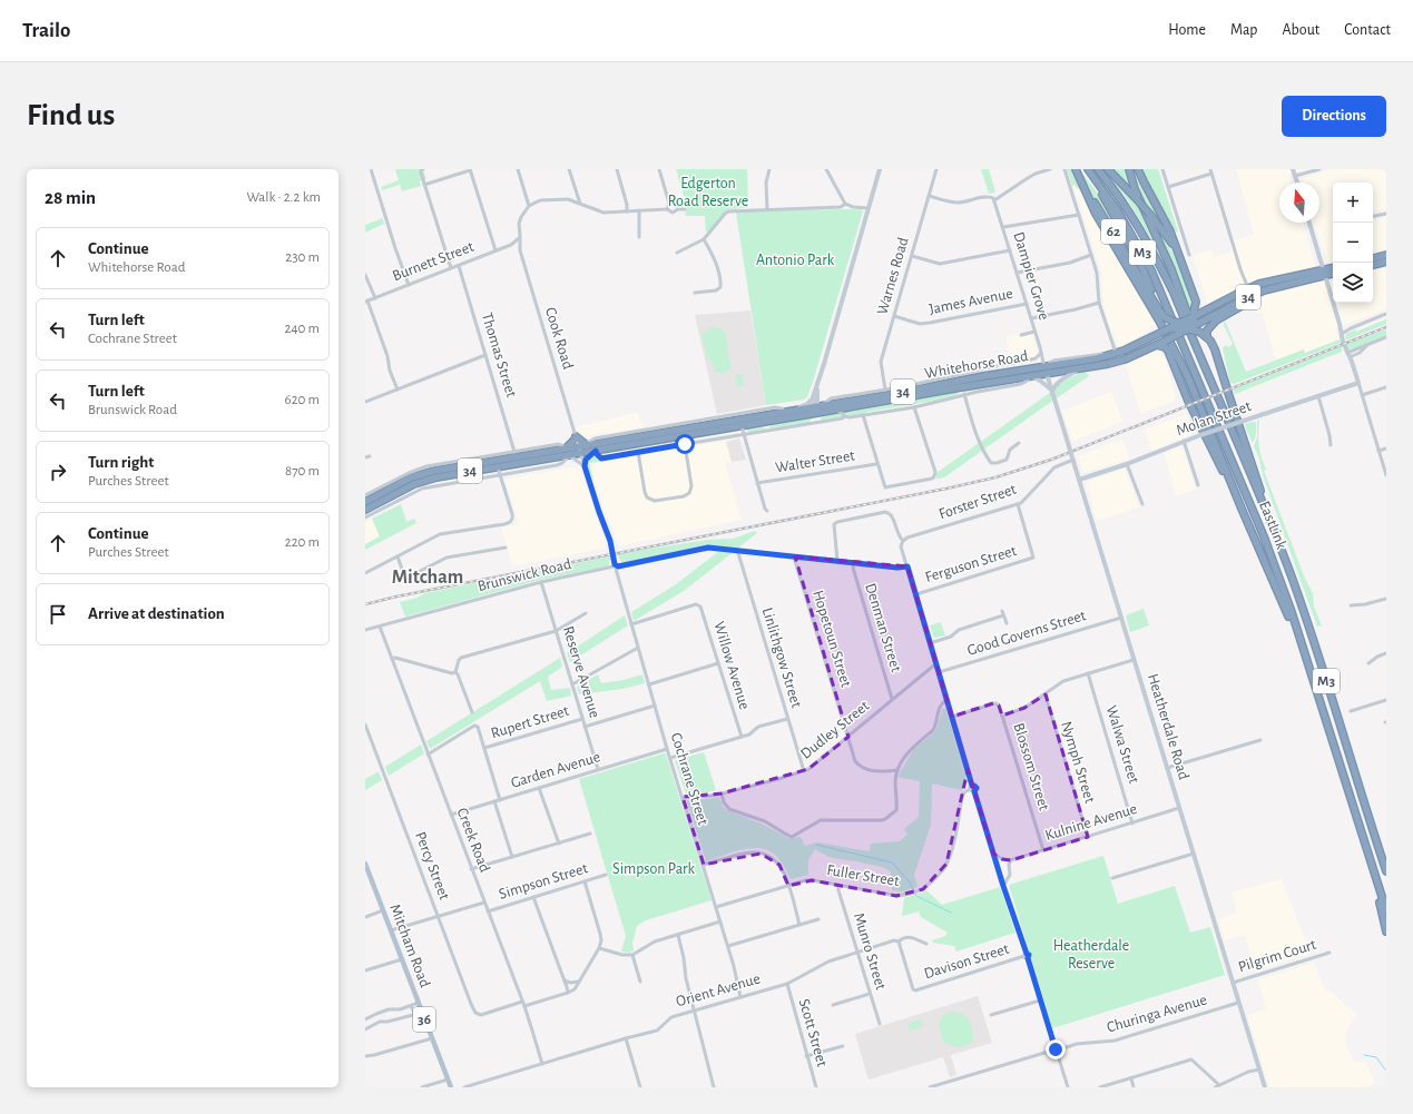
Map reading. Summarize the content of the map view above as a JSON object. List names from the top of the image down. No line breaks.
{"streets":{"highway":["62","M3","34","Whitehorse Road","EastLink"],"main road":["Molan Street","Heatherdale Road","Mitcham Road","36"],"street":["Burnett Street","Warnes Road","Dampier Grove","James Avenue","Cook Road","Thomas Street","Walter Street","Forster Street","Ferguson Street","Brunswick Road","Denman Street","Good Governs Street","Hopetoun Street","Linlithgow Street","Willow Avenue","Reserve Avenue","Rupert Street","Dudley Street","Walwa Street","Nymph Street","Blossom Street","Garden Avenue","Cochrane Street","Kulnine Avenue","Creek Road","Percy Street","Fuller Street","Simpson Street","Munro Street","Pilgrim Court","Davison Street","Orient Avenue","Churinga Avenue","Scott Street"]},"crossings":[["62","34"],["Burnett Street","Cook Road"],["Burnett Street","Thomas Street"],["Warnes Road","James Avenue"],["Warnes Road","Whitehorse Road"],["Dampier Grove","34"],["Dampier Grove","James Avenue"],["Dampier Grove","Whitehorse Road"],["34","Whitehorse Road"],["34","Heatherdale Road"],["Cook Road","Whitehorse Road"],["Cook Road","Cochrane Street"],["Thomas Street","Whitehorse Road"],["Whitehorse Road","Heatherdale Road"],["Whitehorse Road","Cochrane Street"],["Molan Street","Heatherdale Road"],["Forster Street","Ferguson Street"],["Forster Street","Heatherdale Road"],["Brunswick Road","Denman Street"],["Brunswick Road","Hopetoun Street"],["Brunswick Road","Linlithgow Street"],["Brunswick Road","Reserve Avenue"],["Brunswick Road","Cochrane Street"],["Brunswick Road","Creek Road"],["Denman Street","Dudley Street"],["Good Governs Street","Heatherdale Road"],["Hopetoun Street","Dudley Street"],["Linlithgow Street","Dudley Street"],["Willow Avenue","Cochrane Street"],["Reserve Avenue","Rupert Street"],["Reserve Avenue","Garden Avenue"],["Rupert Street","Cochrane Street"],["Heatherdale Road","Kulnine Avenue"],["Heatherdale Road","Pilgrim Court"],["Heatherdale Road","Churinga Avenue"],["Dudley Street","Cochrane Street"],["Walwa Street","Kulnine Avenue"],["Nymph Street","Kulnine Avenue"],["Blossom Street","Kulnine Avenue"],["Garden Avenue","Cochrane Street"],["Garden Avenue","Creek Road"],["Cochrane Street","Fuller Street"],["Cochrane Street","Orient Avenue"],["Creek Road","Percy Street"],["Creek Road","Simpson Street"],["Creek Road","Orient Avenue"],["Percy Street","Simpson Street"],["Fuller Street","Munro Street"],["Simpson Street","Mitcham Road"],["Munro Street","Orient Avenue"],["Davison Street","Orient Avenue"],["Orient Avenue","Scott Street"]],"districts":["Mitcham"],"parks":["Edgerton Road Reserve","Antonio Park","Simpson Park","Heatherdale Reserve"],"north":"top","page":{"header":"Trailo","nav":["Home","Map","About","Contact"],"buttons":"Directions","title":"Find us","heading":["28 min","Walk · 2.2 km"],"map_buttons":["+","−"],"list":[["Continue","Whitehorse Road","230 m"],["Turn left","Cochrane Street","240 m"],["Turn left","Brunswick Road","620 m"],["Turn right","Purches Street","870 m"],["Continue","Purches Street","220 m"],"Arrive at destination"]}}
